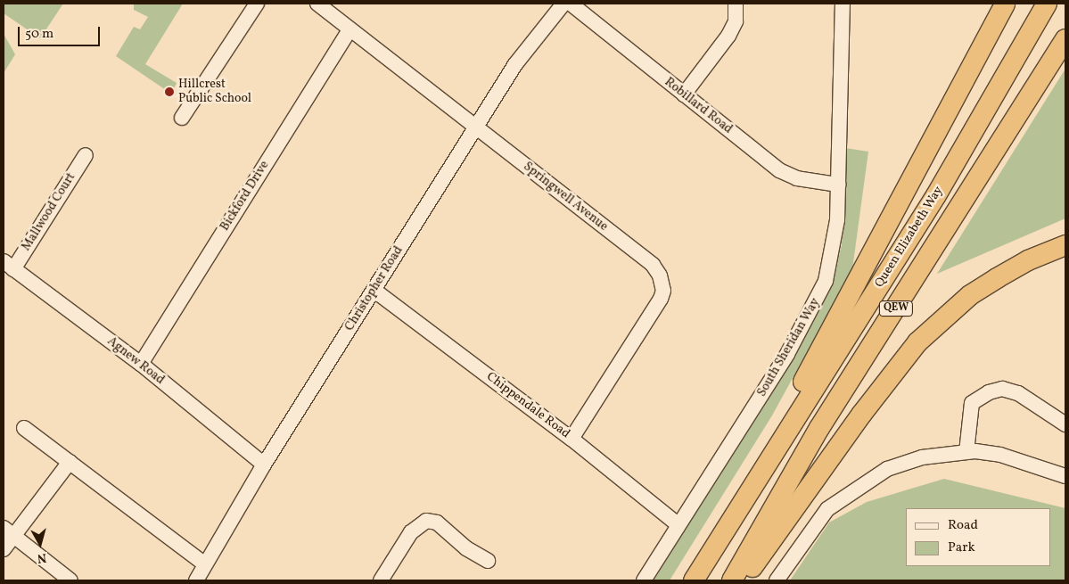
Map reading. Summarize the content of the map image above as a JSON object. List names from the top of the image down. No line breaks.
{"streets":{"highway":["Queen Elizabeth Way","QEW"],"street":["Robillard Road","Bickford Drive","Springwell Avenue","Mallwood Court","Christopher Road","South Sheridan Way","Agnew Road","Chippendale Road"]},"crossings":[["Robillard Road","South Sheridan Way"],["Bickford Drive","Springwell Avenue"],["Bickford Drive","Agnew Road"],["Springwell Avenue","Christopher Road"],["Springwell Avenue","Chippendale Road"],["Mallwood Court","Agnew Road"],["Christopher Road","Agnew Road"],["Christopher Road","Chippendale Road"],["South Sheridan Way","Chippendale Road"]],"places":["Hillcrest Public School"],"legend":["Road","Park"],"scale_bar":"50 m","north":"bottom"}
